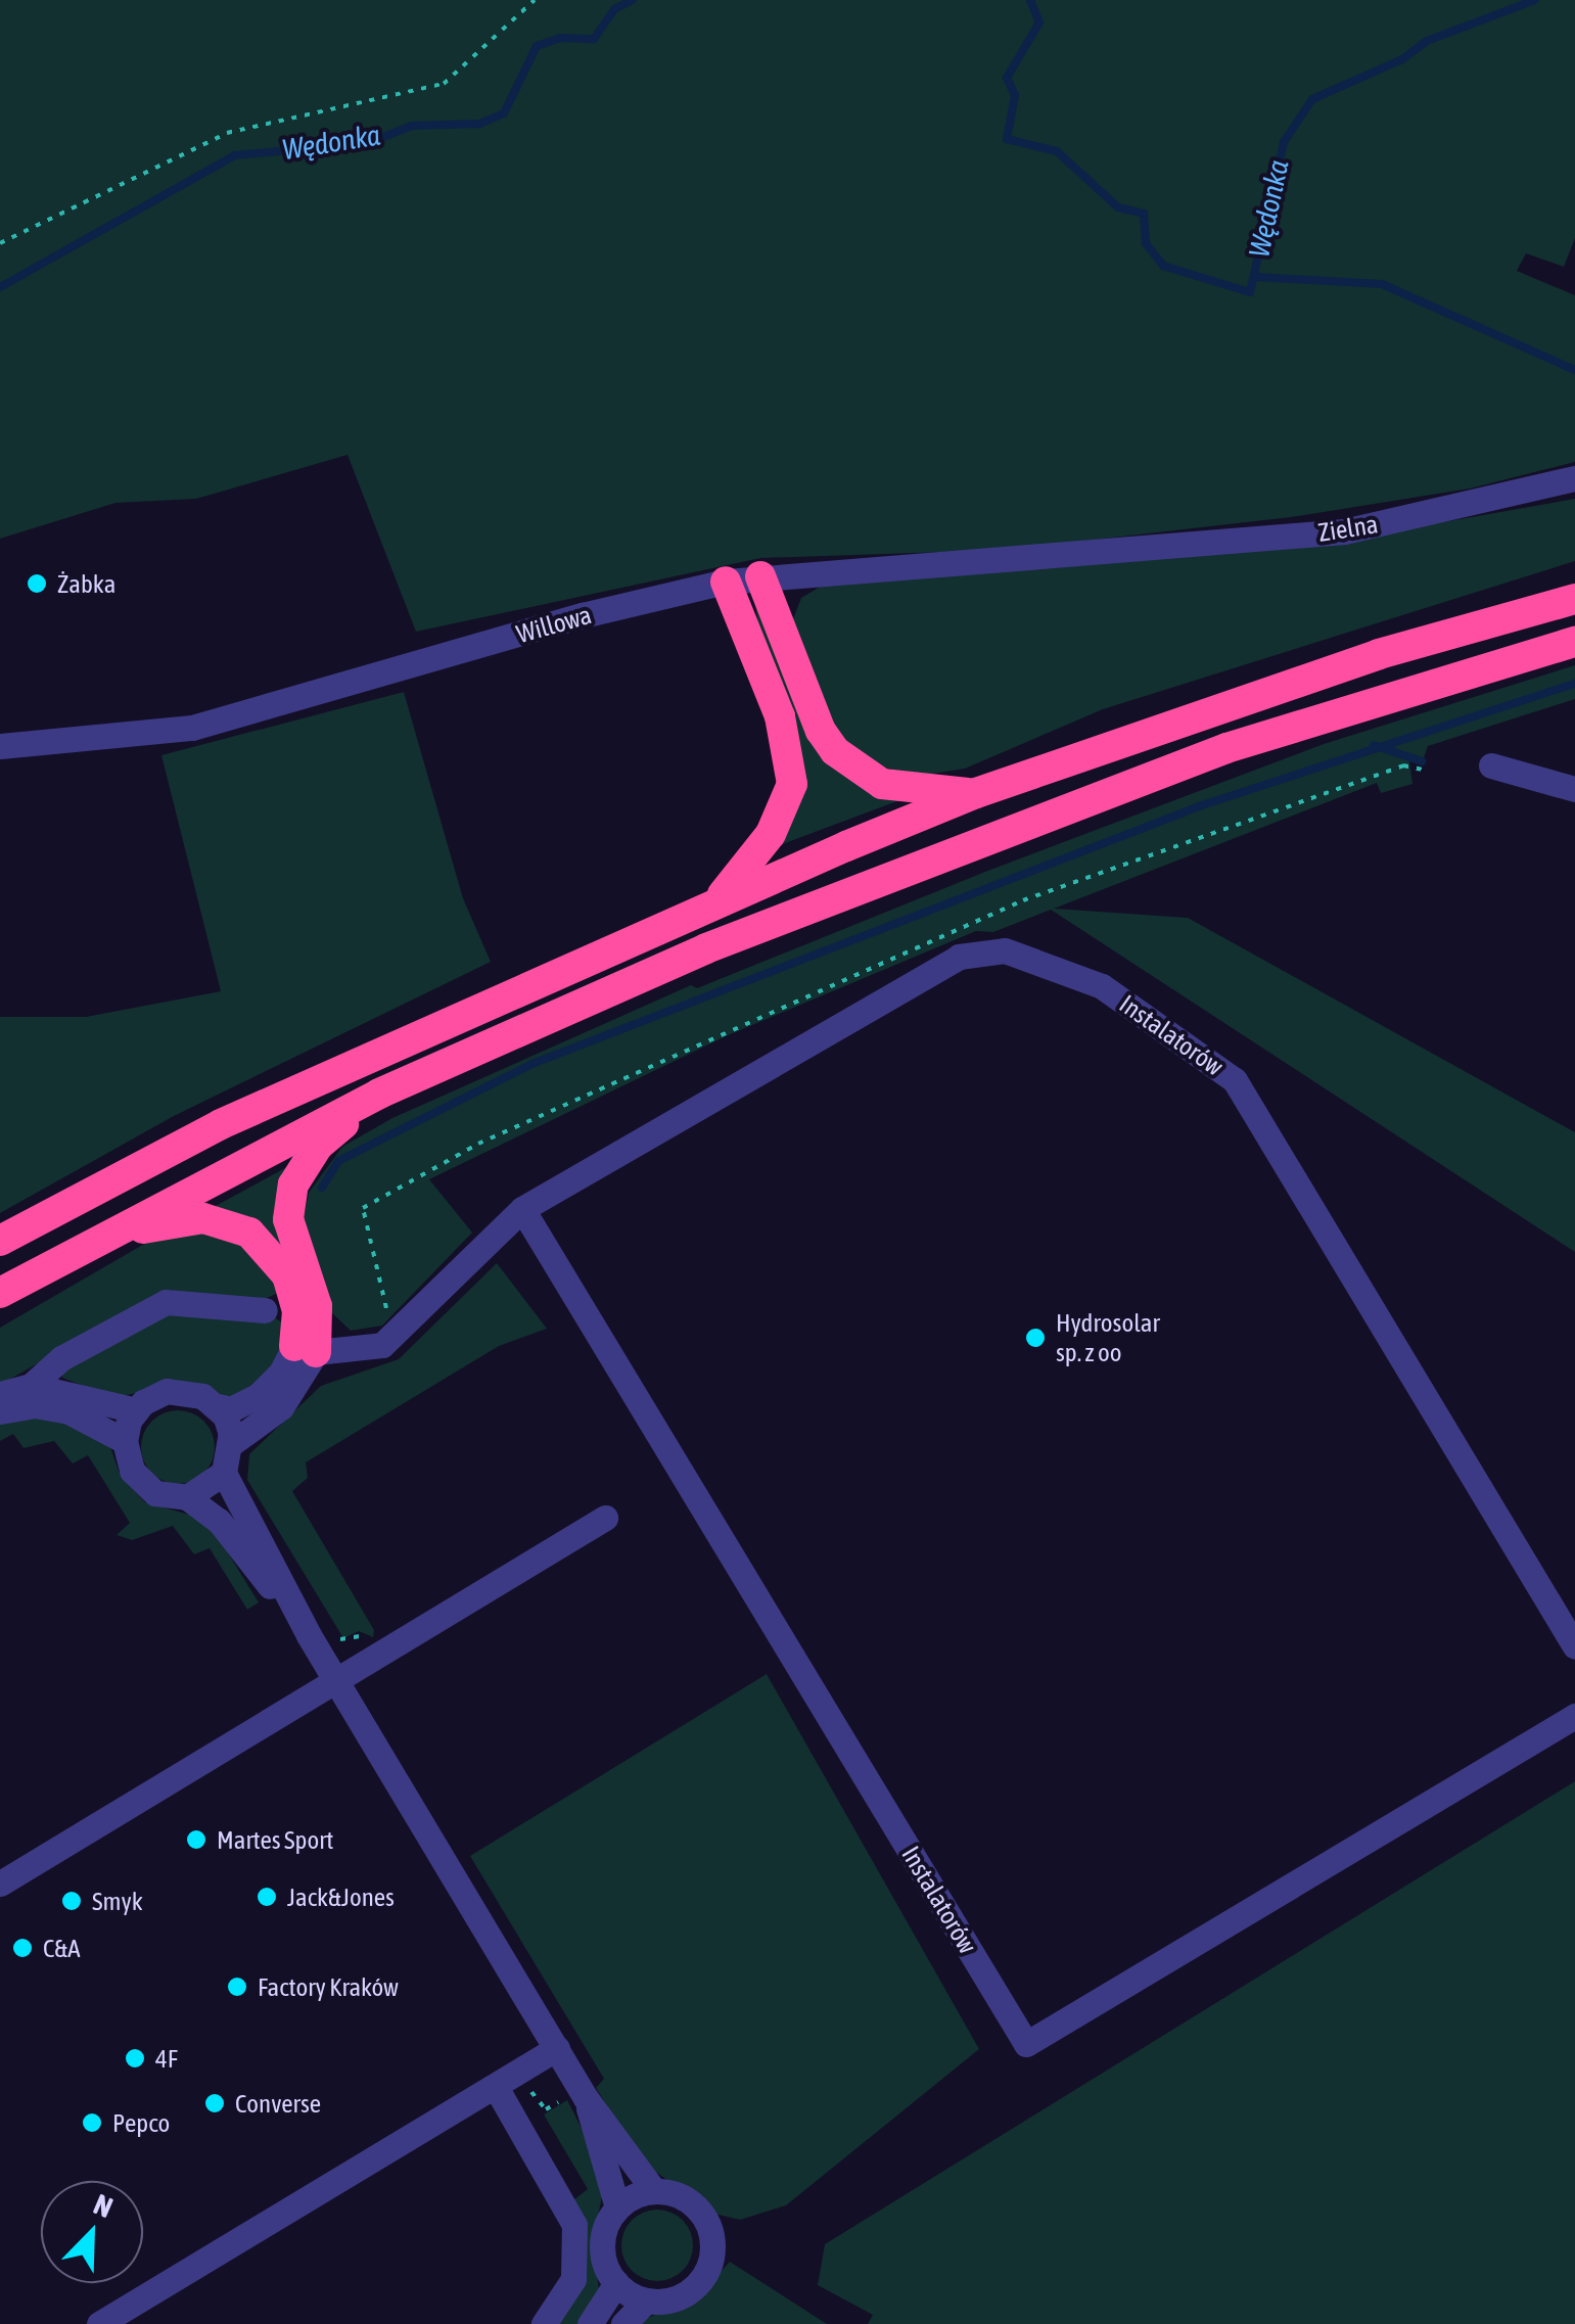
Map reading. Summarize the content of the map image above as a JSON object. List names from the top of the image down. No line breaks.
{"streets":{"street":["Zielna","Willowa","Instalatorów"]},"crossings":[["Zielna","Willowa"]],"water":["Wędonka"],"places":["Żabka","Hydrosolar sp. z oo","Martes Sport","Jack&Jones","Smyk","C&A","Factory Kraków","4F","Converse","Pepco"],"north":"top right"}
